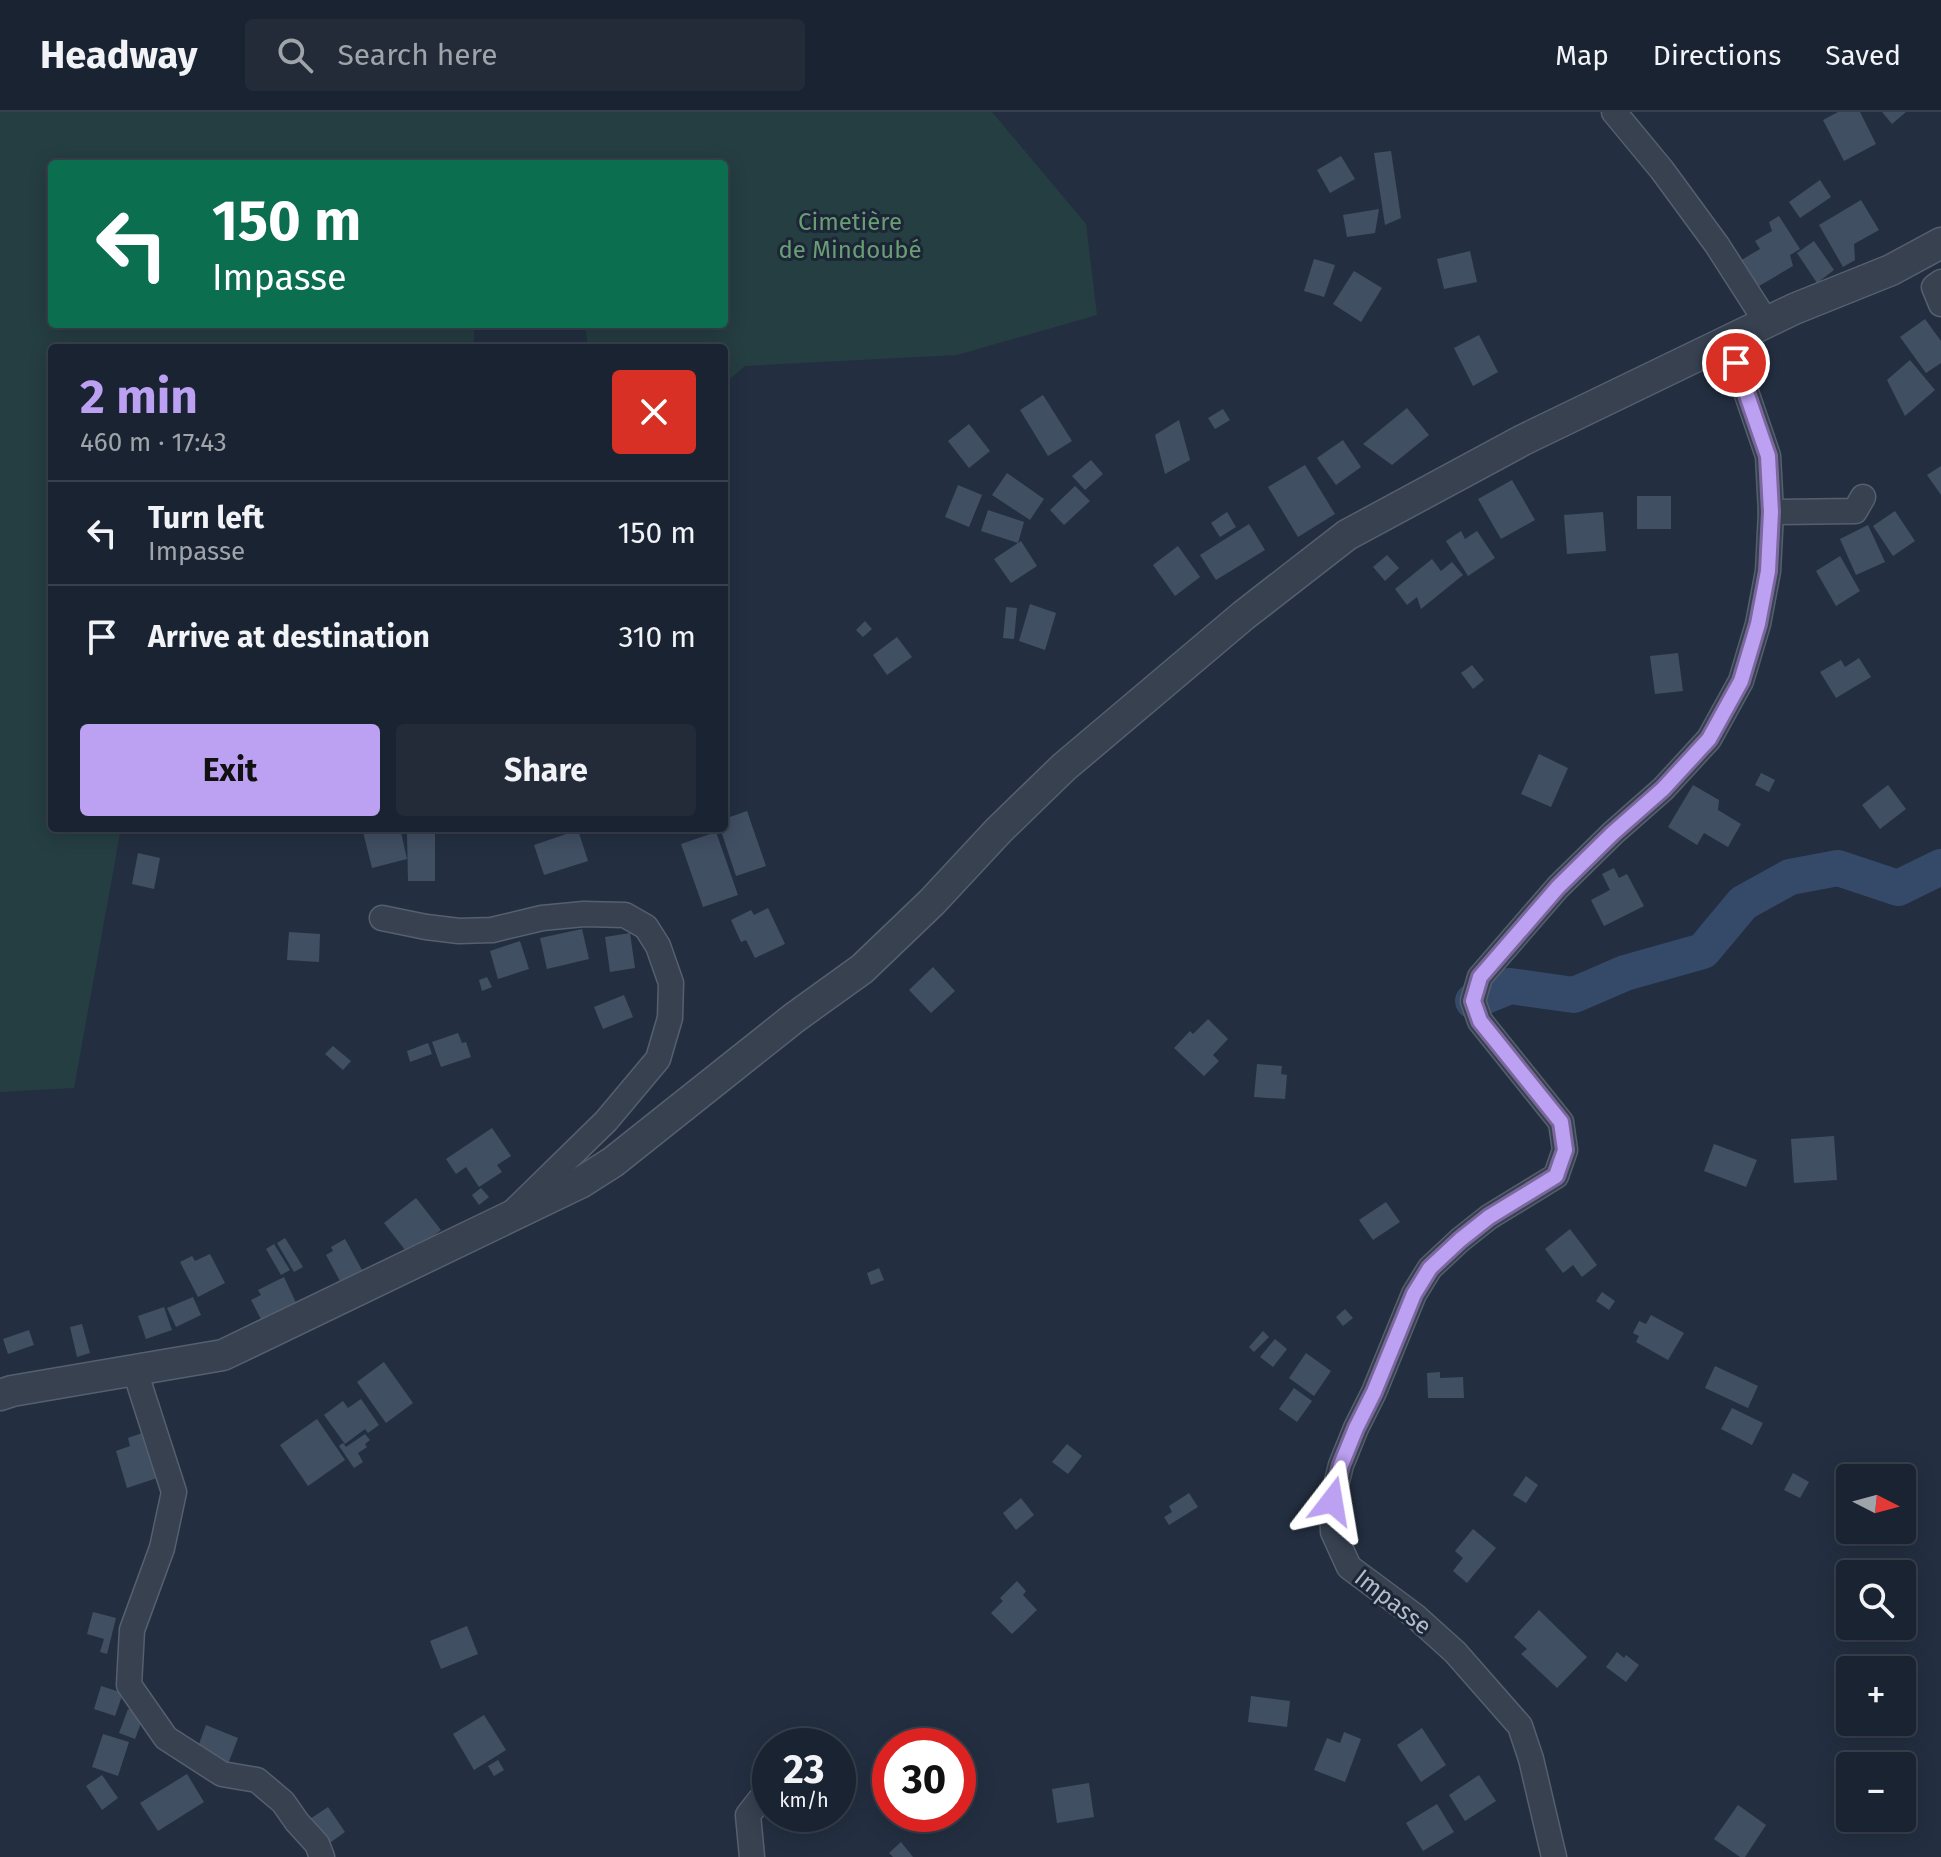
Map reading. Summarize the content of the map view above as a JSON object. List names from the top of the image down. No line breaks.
{"streets":{"street":["Impasse"]},"parks":["Cimetière de Mindoubé"],"north":"right","page":{"header":"Headway","search":"Search here","nav":["Map","Directions","Saved"],"turn":["150 m","Impasse"],"heading":["2 min","460 m · 17:43"],"list":[{"name":"Turn left","note":"Impasse","value":"150 m"},{"name":"Arrive at destination","value":"310 m"}],"buttons":["Exit","Share"],"map_buttons":["+","−"],"speed":"23 km/h","limit":"30"}}
